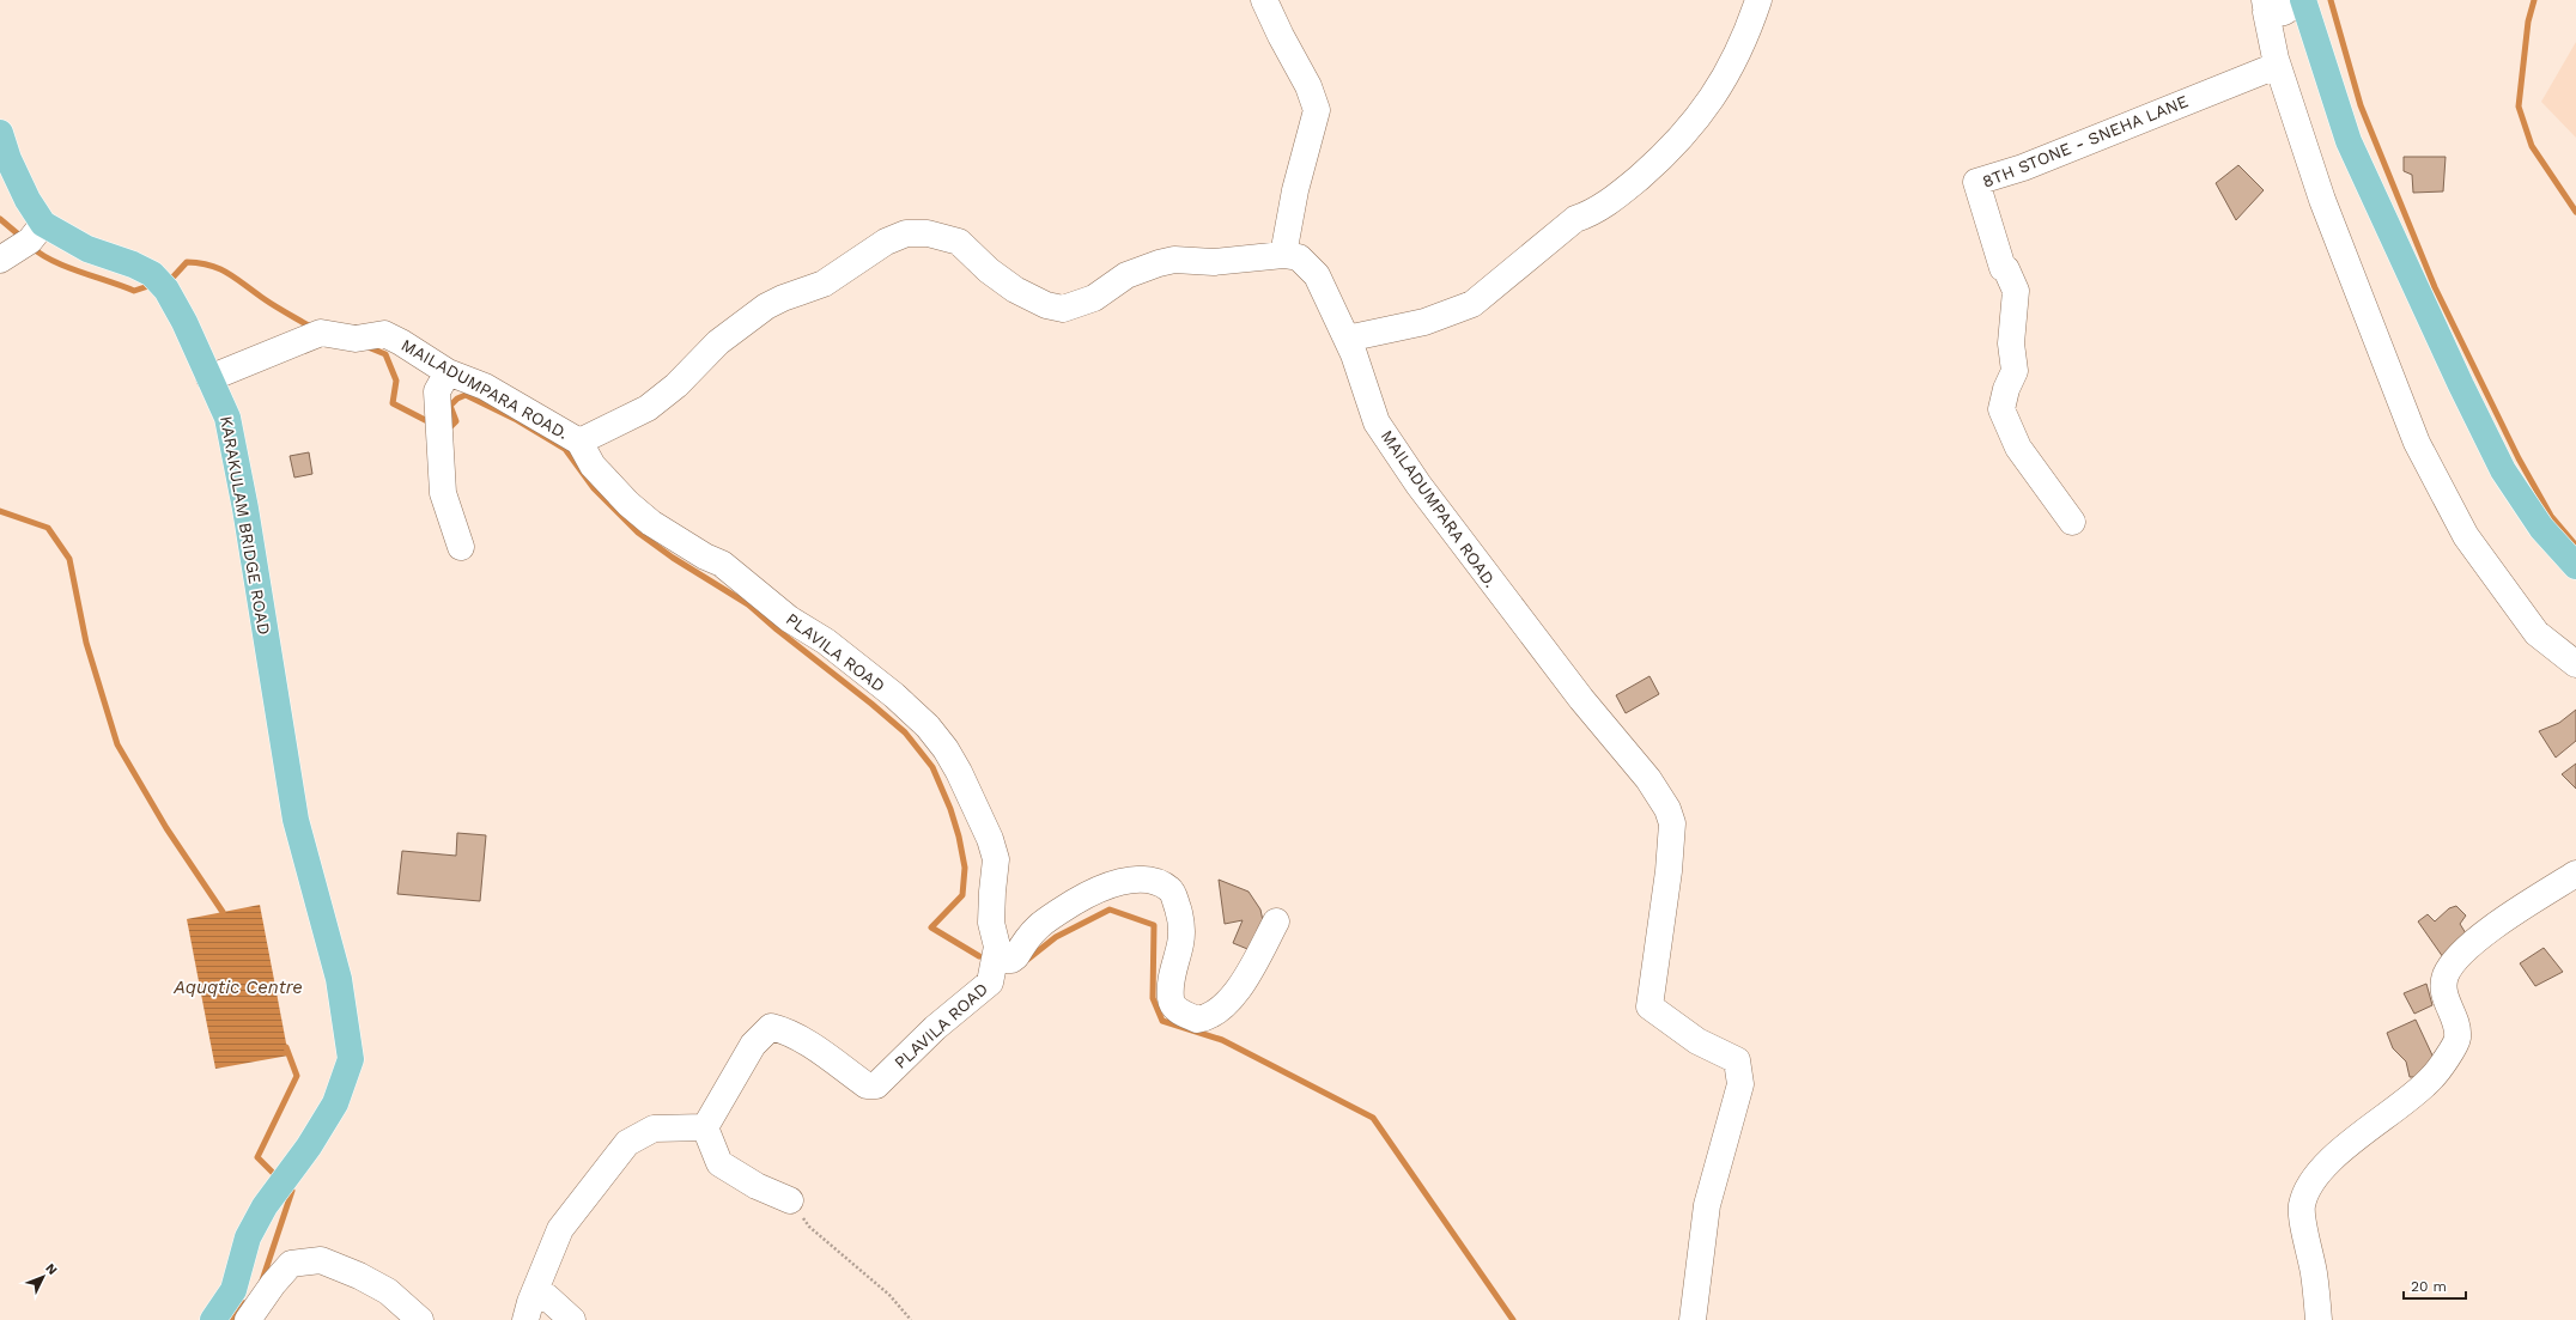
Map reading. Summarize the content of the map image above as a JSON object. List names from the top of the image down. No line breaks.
{"streets":{"main road":["KARAKULAM BRIDGE ROAD"],"street":["8TH STONE - SNEHA LANE","MAILADUMPARA ROAD.","PLAVILA ROAD"]},"crossings":[["MAILADUMPARA ROAD.","KARAKULAM BRIDGE ROAD"],["MAILADUMPARA ROAD.","PLAVILA ROAD"]],"water":["Aquqtic Centre"],"scale_bar":"20 m","north":"top right"}
